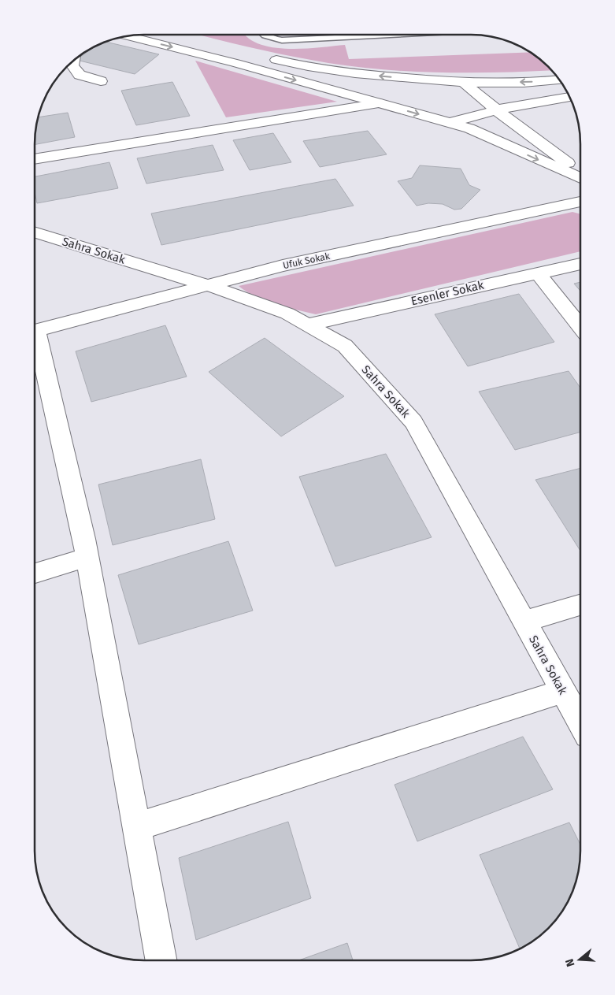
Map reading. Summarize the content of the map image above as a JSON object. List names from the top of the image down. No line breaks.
{"streets":{"street":["Sahra Sokak","Ufuk Sokak","Esenler Sokak"]},"crossings":[["Sahra Sokak","Ufuk Sokak"],["Sahra Sokak","Esenler Sokak"]],"north":"left"}
